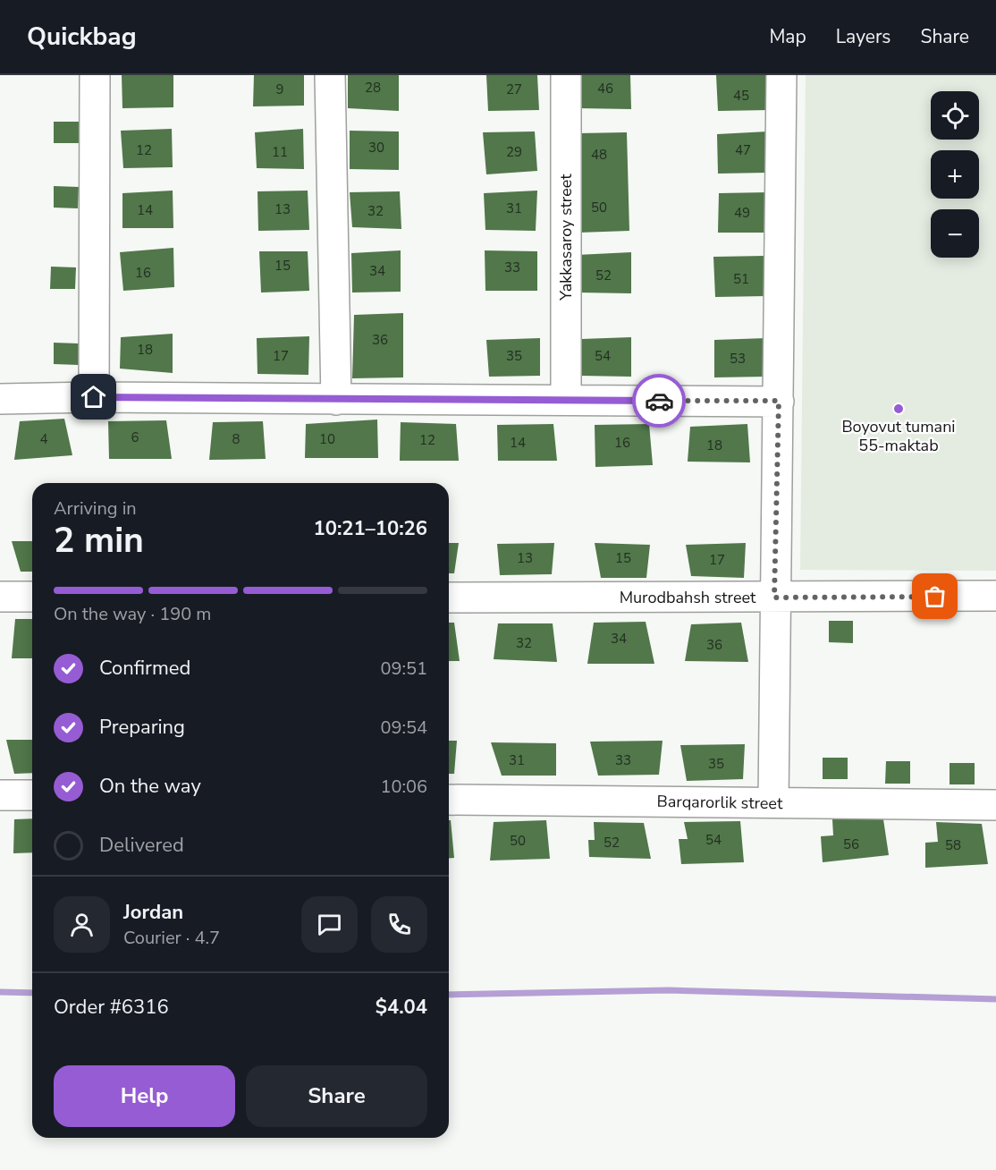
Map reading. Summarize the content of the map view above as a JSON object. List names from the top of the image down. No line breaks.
{"streets":{"street":["Yakkasaroy street","Murodbahsh street","Barqarorlik street"]},"places":["Boyovut tumani 55-maktab"],"house_numbers":["28","46","9","27","45","30","12","47","11","29","48","50","31","13","14","32","49","15","33","34","16","52","51","36","18","17","35","54","53","6","4","8","10","12","14","16","18","13","15","17","34","32","36","31","33","35","54","50","52","56","58"],"page":{"header":"Quickbag","nav":["Map","Layers","Share"],"map_buttons":["+","−"],"heading":["2 min","Arriving in","10:21–10:26"],"panel":["Jordan","Courier · 4.7","Order #6316","$4.04"],"bar":"On the way · 190 m","list":[["Confirmed","09:51"],["Preparing","09:54"],["On the way","10:06"],"Delivered"],"buttons":["Help","Share"]}}
